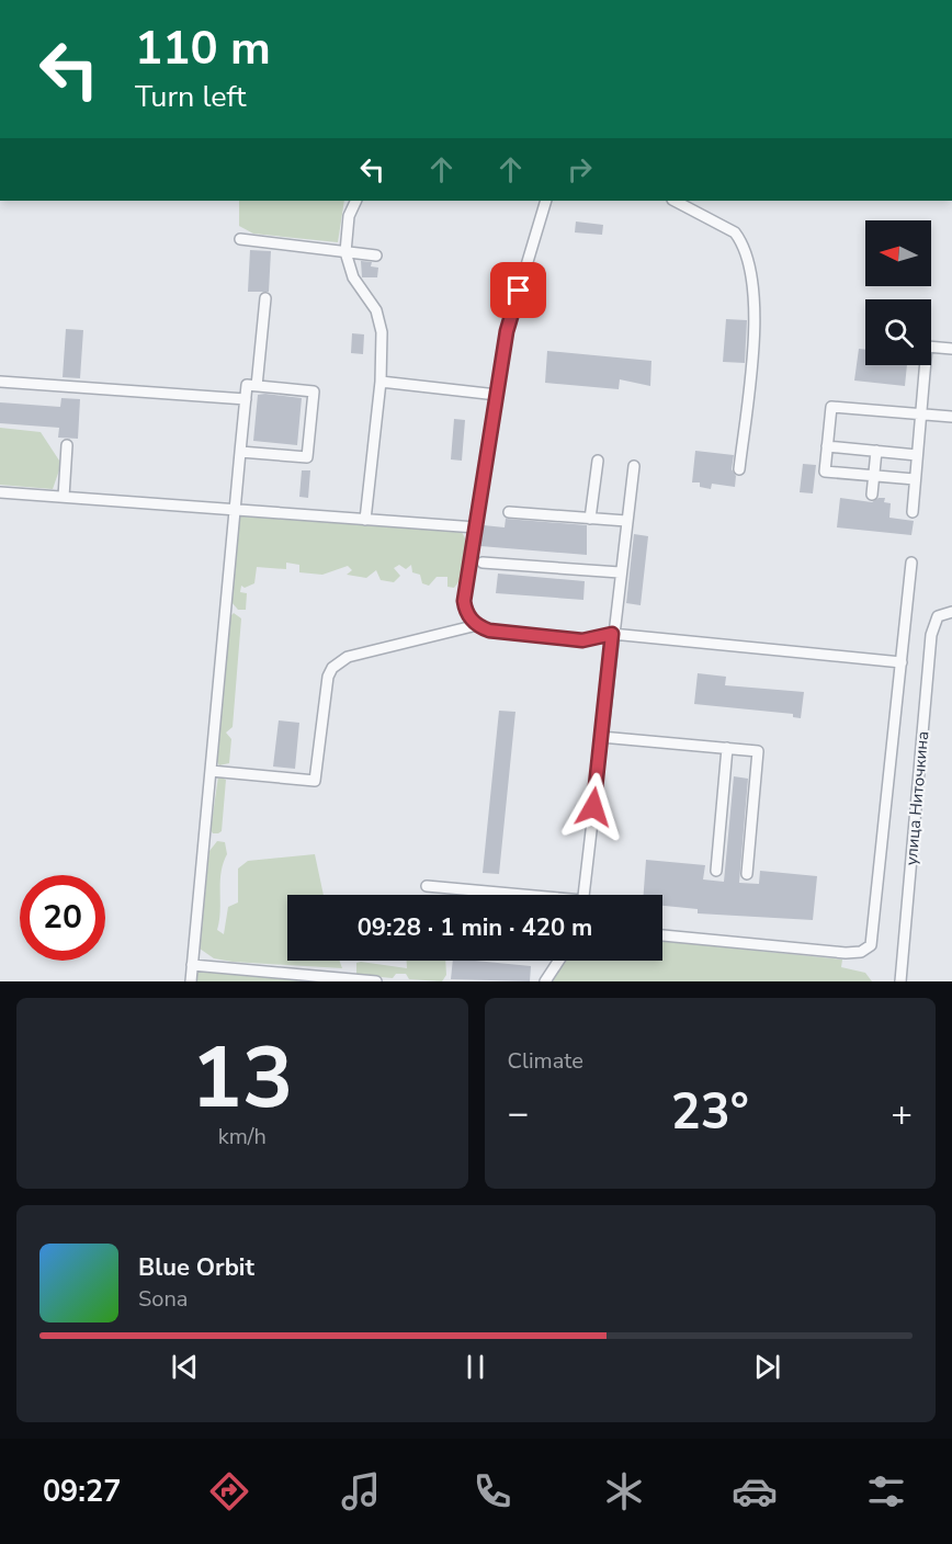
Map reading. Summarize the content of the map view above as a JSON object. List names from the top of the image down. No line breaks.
{"streets":{"street":["улица Ниточкина"]},"north":"left","page":{"turn":["110 m","Turn left"],"limit":"20","trip":"09:28 · 1 min · 420 m","tile":[["13","km/h"],"Climate"],"heat":["−","23°","+"],"song":["Blue Orbit","Sona"],"tabs":"09:27"}}
